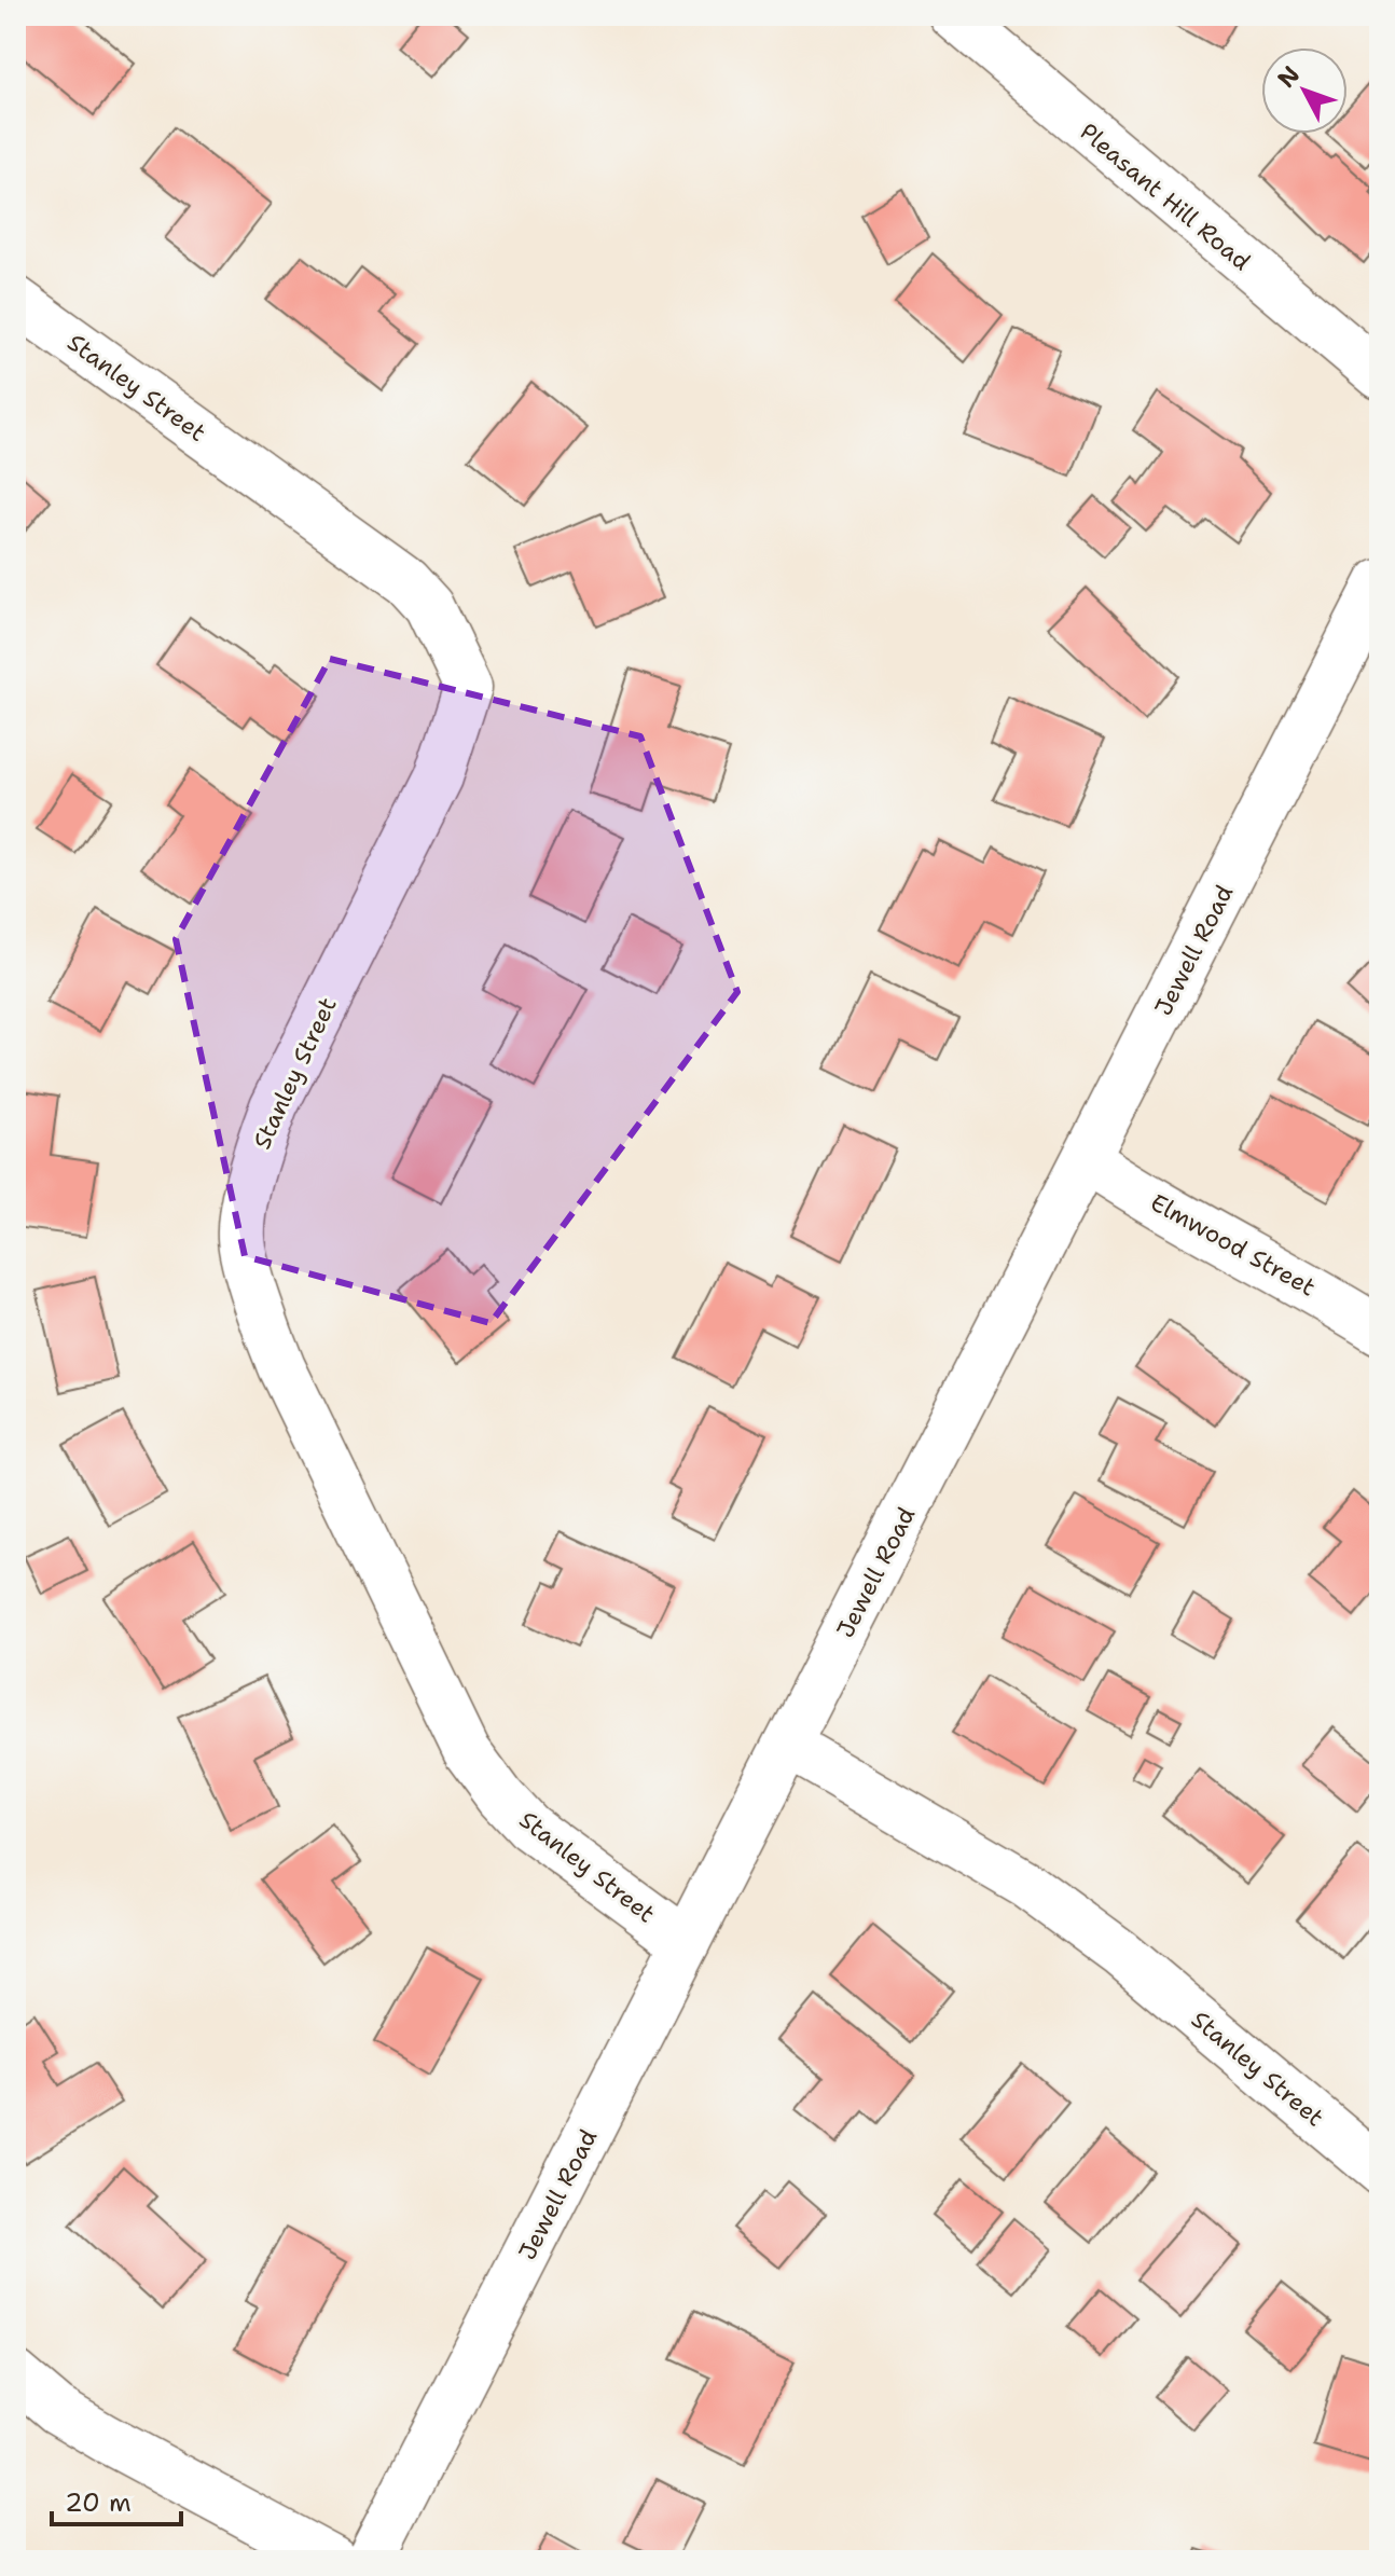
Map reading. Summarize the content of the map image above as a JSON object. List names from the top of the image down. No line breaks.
{"streets":{"street":["Pleasant Hill Road","Stanley Street","Jewell Road","Elmwood Street"]},"crossings":[["Stanley Street","Jewell Road"],["Jewell Road","Elmwood Street"]],"scale_bar":"20 m","north":"top left"}
